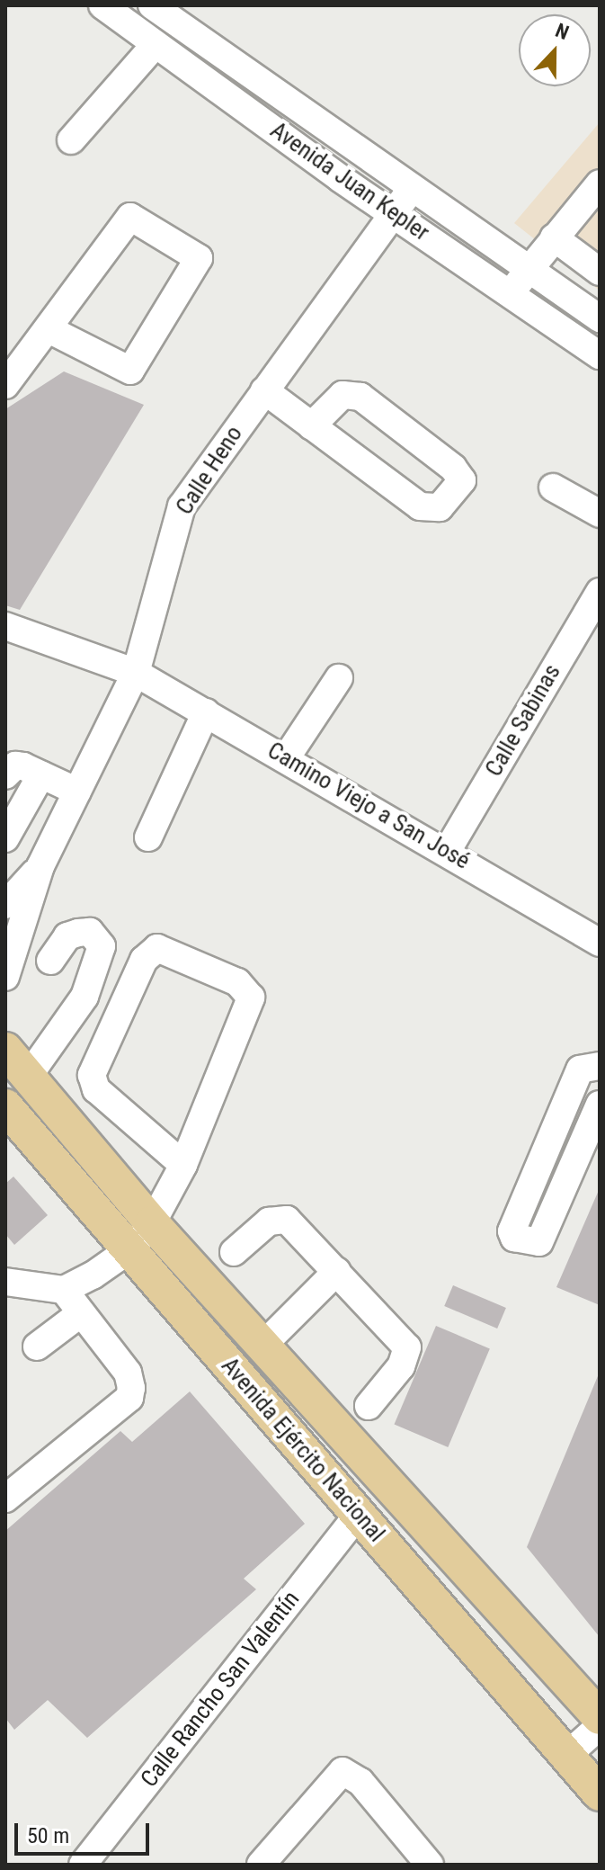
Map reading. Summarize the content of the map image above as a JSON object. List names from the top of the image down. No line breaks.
{"streets":{"main road":["Avenida Ejército Nacional"],"street":["Avenida Juan Kepler","Calle Heno","Calle Sabinas","Camino Viejo a San José","Calle Rancho San Valentín"]},"crossings":[["Avenida Juan Kepler","Calle Heno"],["Calle Heno","Camino Viejo a San José"],["Calle Sabinas","Camino Viejo a San José"],["Avenida Ejército Nacional","Calle Rancho San Valentín"]],"scale_bar":"50 m","north":"top"}
